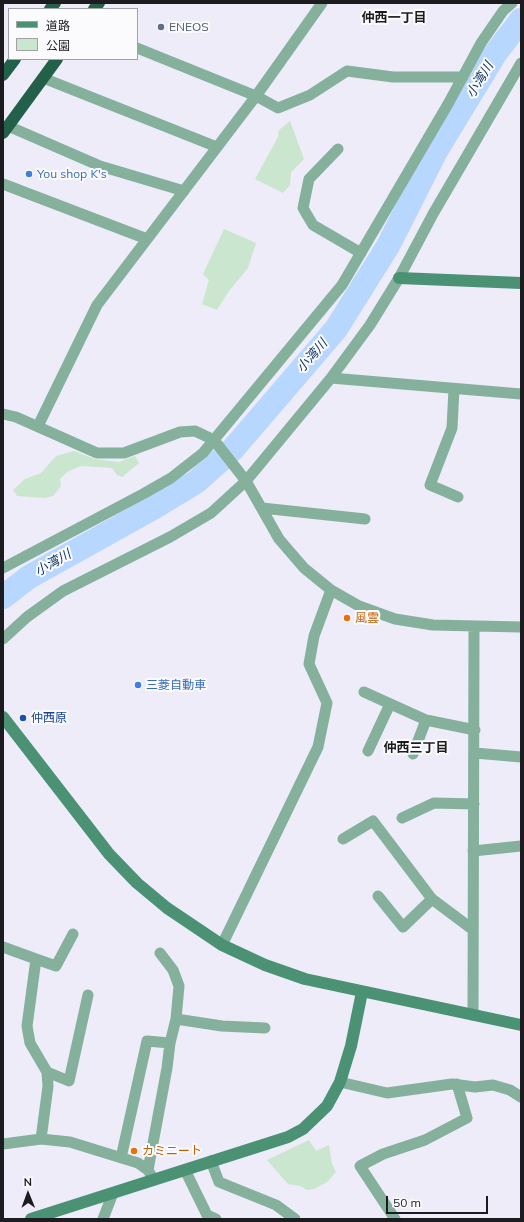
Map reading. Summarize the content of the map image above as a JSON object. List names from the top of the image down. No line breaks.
{"districts":["仲西一丁目","仲西三丁目"],"water":["小湾川"],"places":["ENEOS","You shop K's","風雲","三菱自動車","仲西原","カミニート"],"legend":["道路","公園"],"scale_bar":"50 m","north":"top"}
